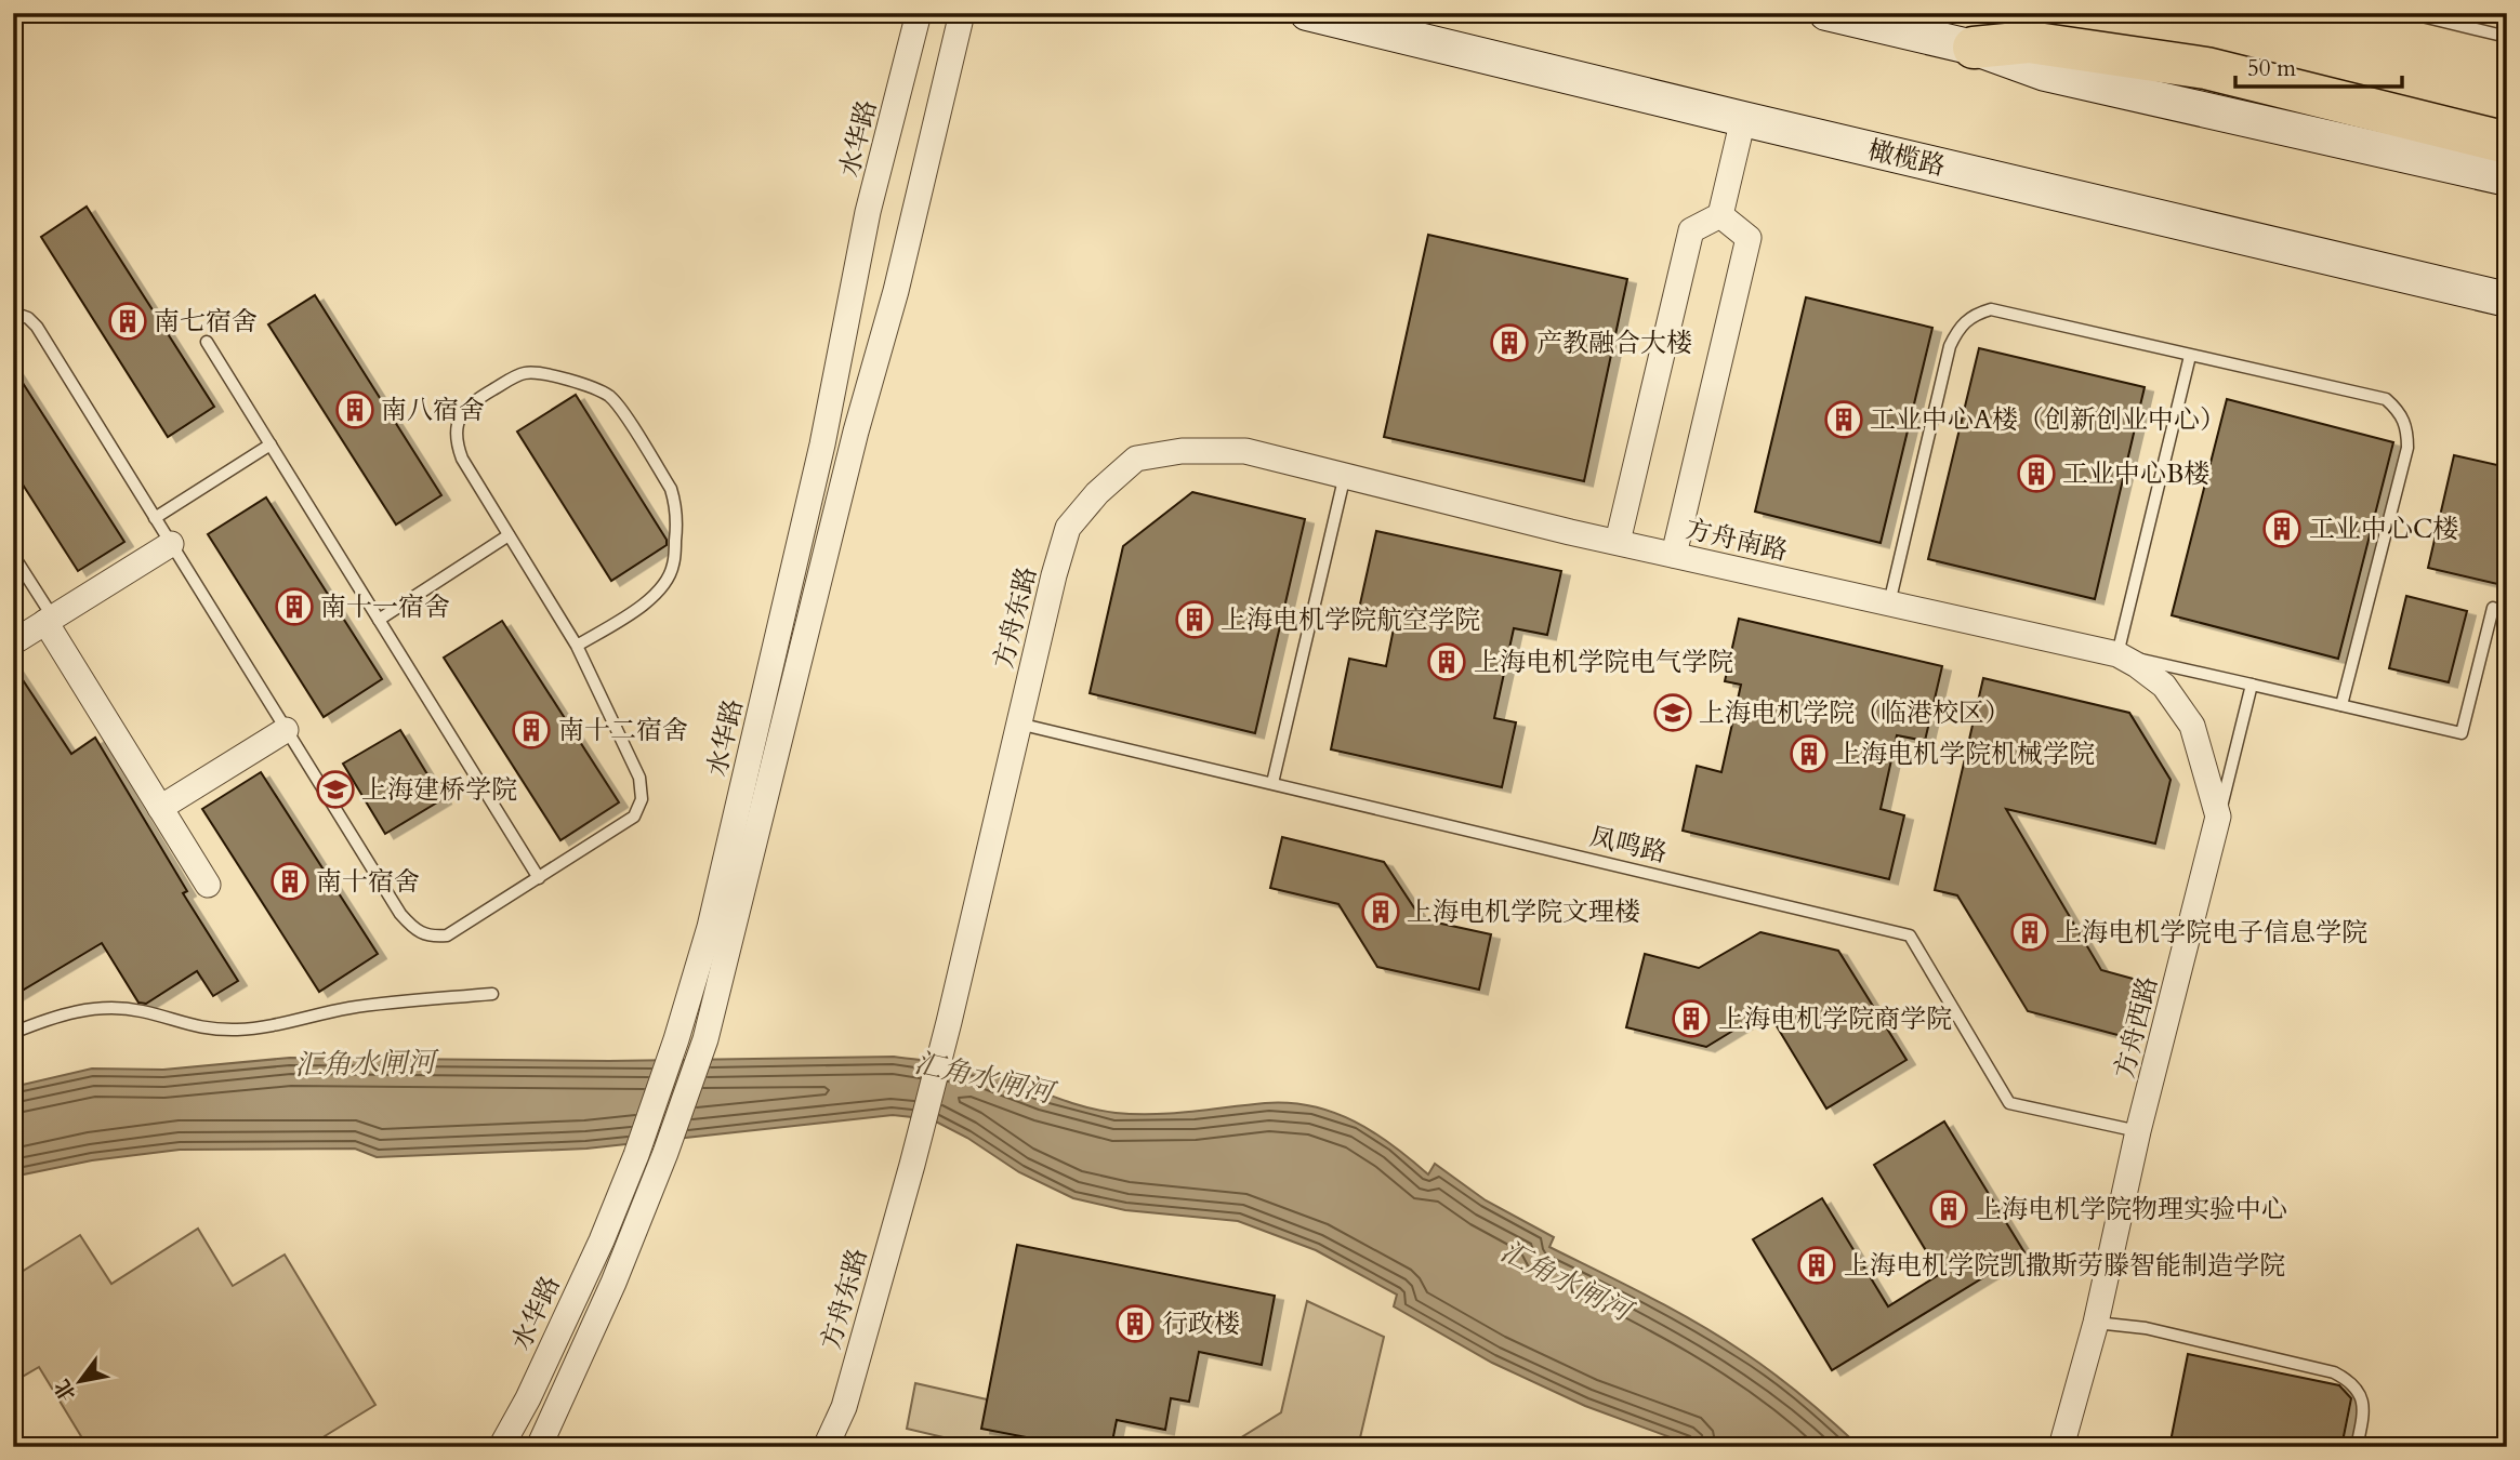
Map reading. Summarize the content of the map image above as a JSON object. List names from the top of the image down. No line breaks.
{"streets":{"main road":["橄榄路"],"street":["水华路","方舟南路","方舟东路","方舟西路"],"lane":["凤鸣路"]},"crossings":[["方舟南路","方舟东路"],["方舟东路","凤鸣路"],["凤鸣路","方舟西路"]],"water":["汇角水闸河"],"places":{"building":["南七宿舍","产教融合大楼","南八宿舍","工业中心A楼（创新创业中心）","工业中心B楼","工业中心C楼","南十一宿舍","上海电机学院航空学院","上海电机学院电气学院","南十二宿舍","上海电机学院机械学院","南十宿舍","上海电机学院文理楼","上海电机学院电子信息学院","上海电机学院商学院","上海电机学院物理实验中心","上海电机学院凯撒斯劳滕智能制造学院","行政楼"],"school or university":["上海电机学院（临港校区）","上海建桥学院"]},"scale_bar":"50 m","north":"bottom left"}
